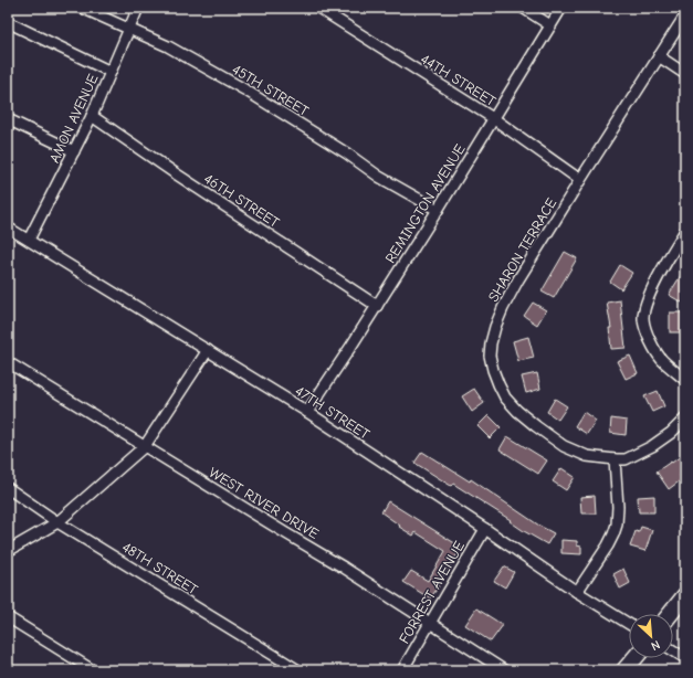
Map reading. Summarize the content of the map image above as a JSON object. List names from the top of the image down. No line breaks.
{"streets":{"street":["44TH STREET","45TH STREET","AMON AVENUE","46TH STREET","REMINGTON AVENUE","SHARON TERRACE","47TH STREET","WEST RIVER DRIVE","48TH STREET","FORREST AVENUE"]},"crossings":[["44TH STREET","REMINGTON AVENUE"],["44TH STREET","SHARON TERRACE"],["45TH STREET","AMON AVENUE"],["45TH STREET","REMINGTON AVENUE"],["AMON AVENUE","46TH STREET"],["AMON AVENUE","47TH STREET"],["46TH STREET","REMINGTON AVENUE"],["REMINGTON AVENUE","47TH STREET"],["47TH STREET","FORREST AVENUE"],["WEST RIVER DRIVE","FORREST AVENUE"]],"north":"bottom right"}
